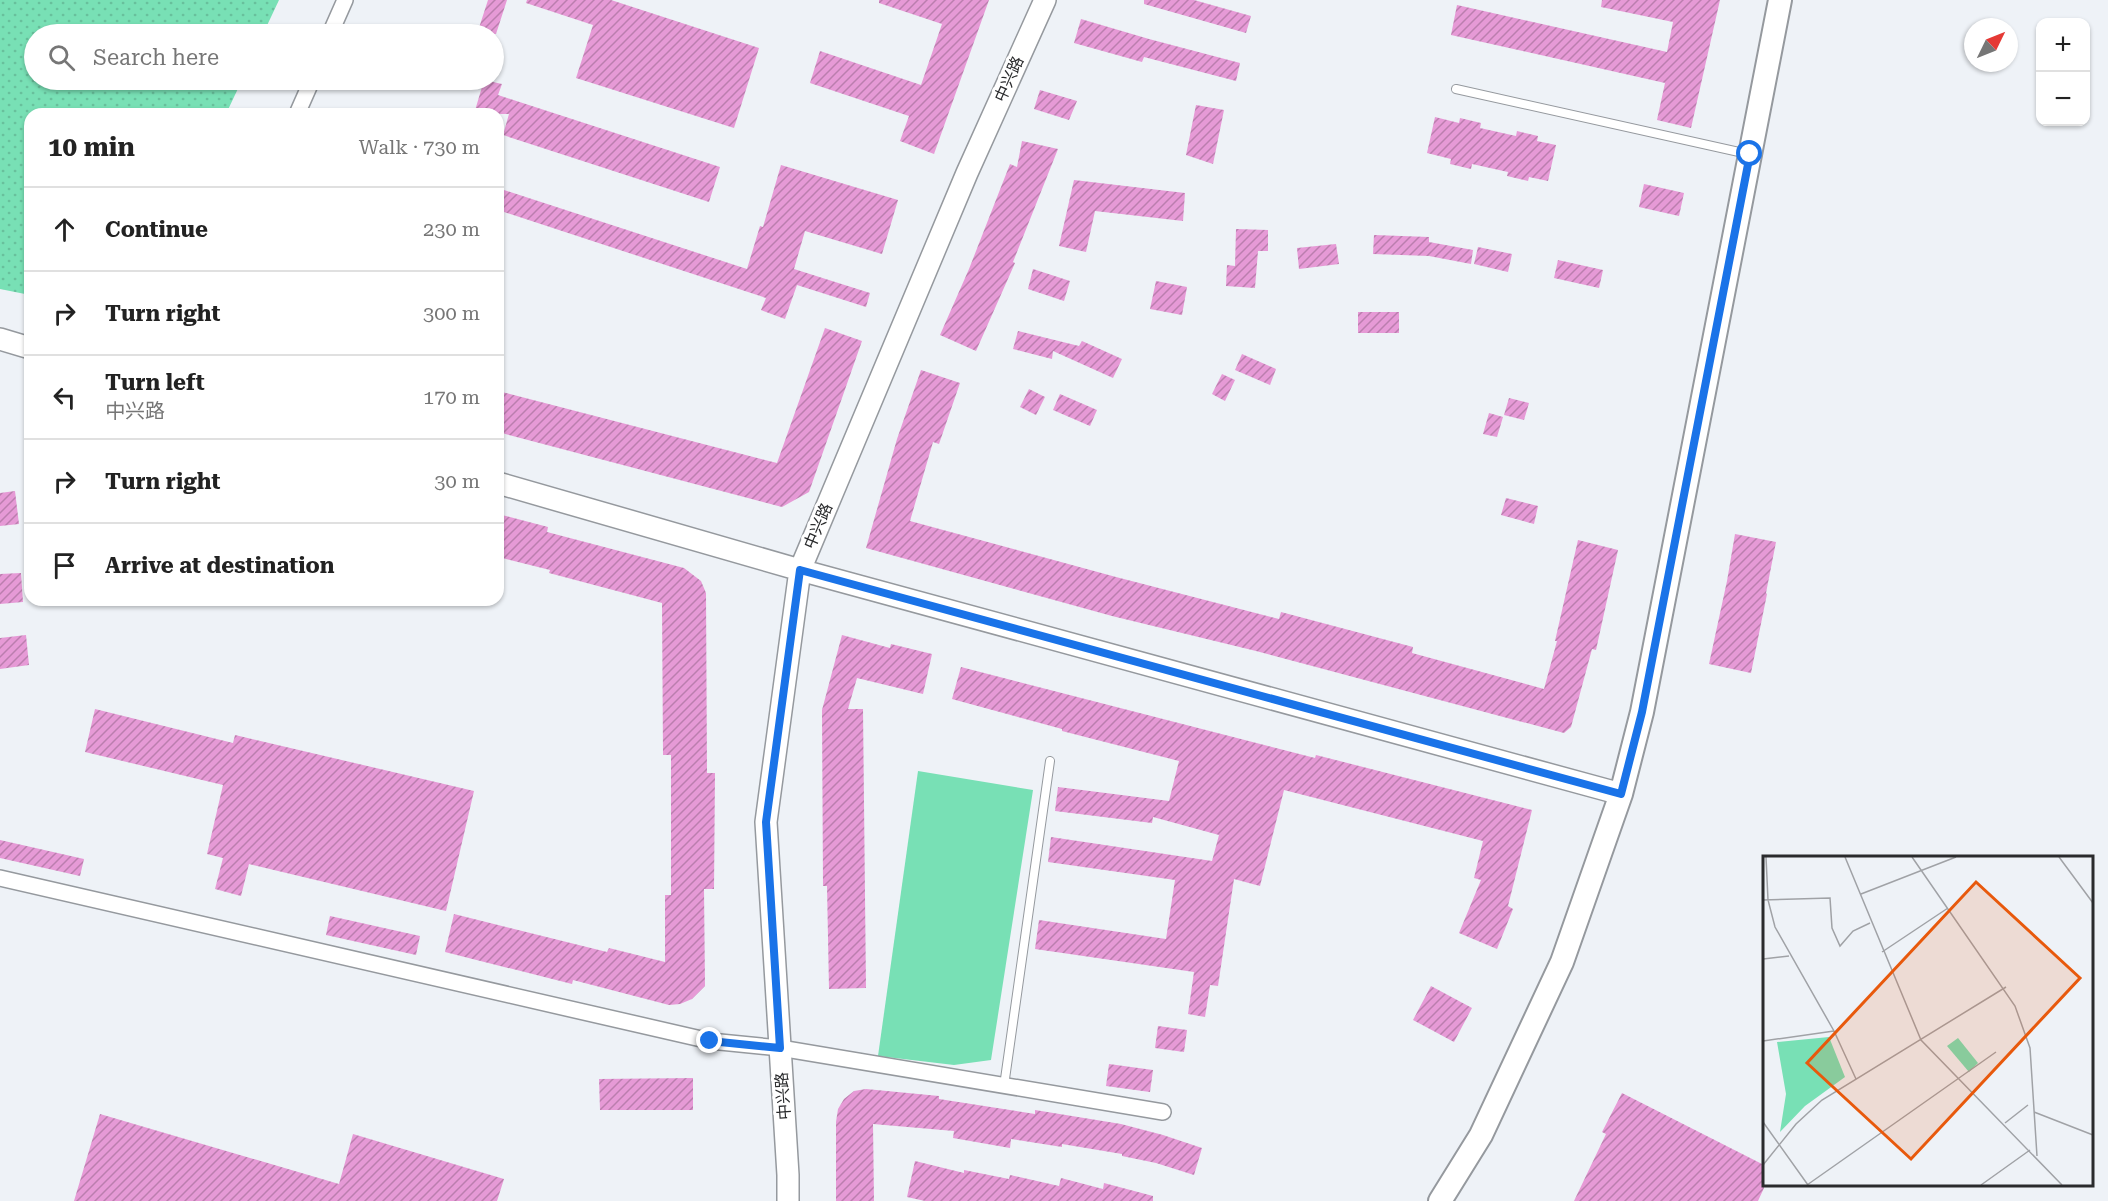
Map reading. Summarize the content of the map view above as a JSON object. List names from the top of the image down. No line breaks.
{"streets":{"main road":["中兴路"]},"north":"top right","page":{"map_buttons":["+","−"],"search":"Search here","heading":["10 min","Walk · 730 m"],"list":[["Continue","230 m"],["Turn right","300 m"],["Turn left","中兴路","170 m"],["Turn right","30 m"],"Arrive at destination"]}}
